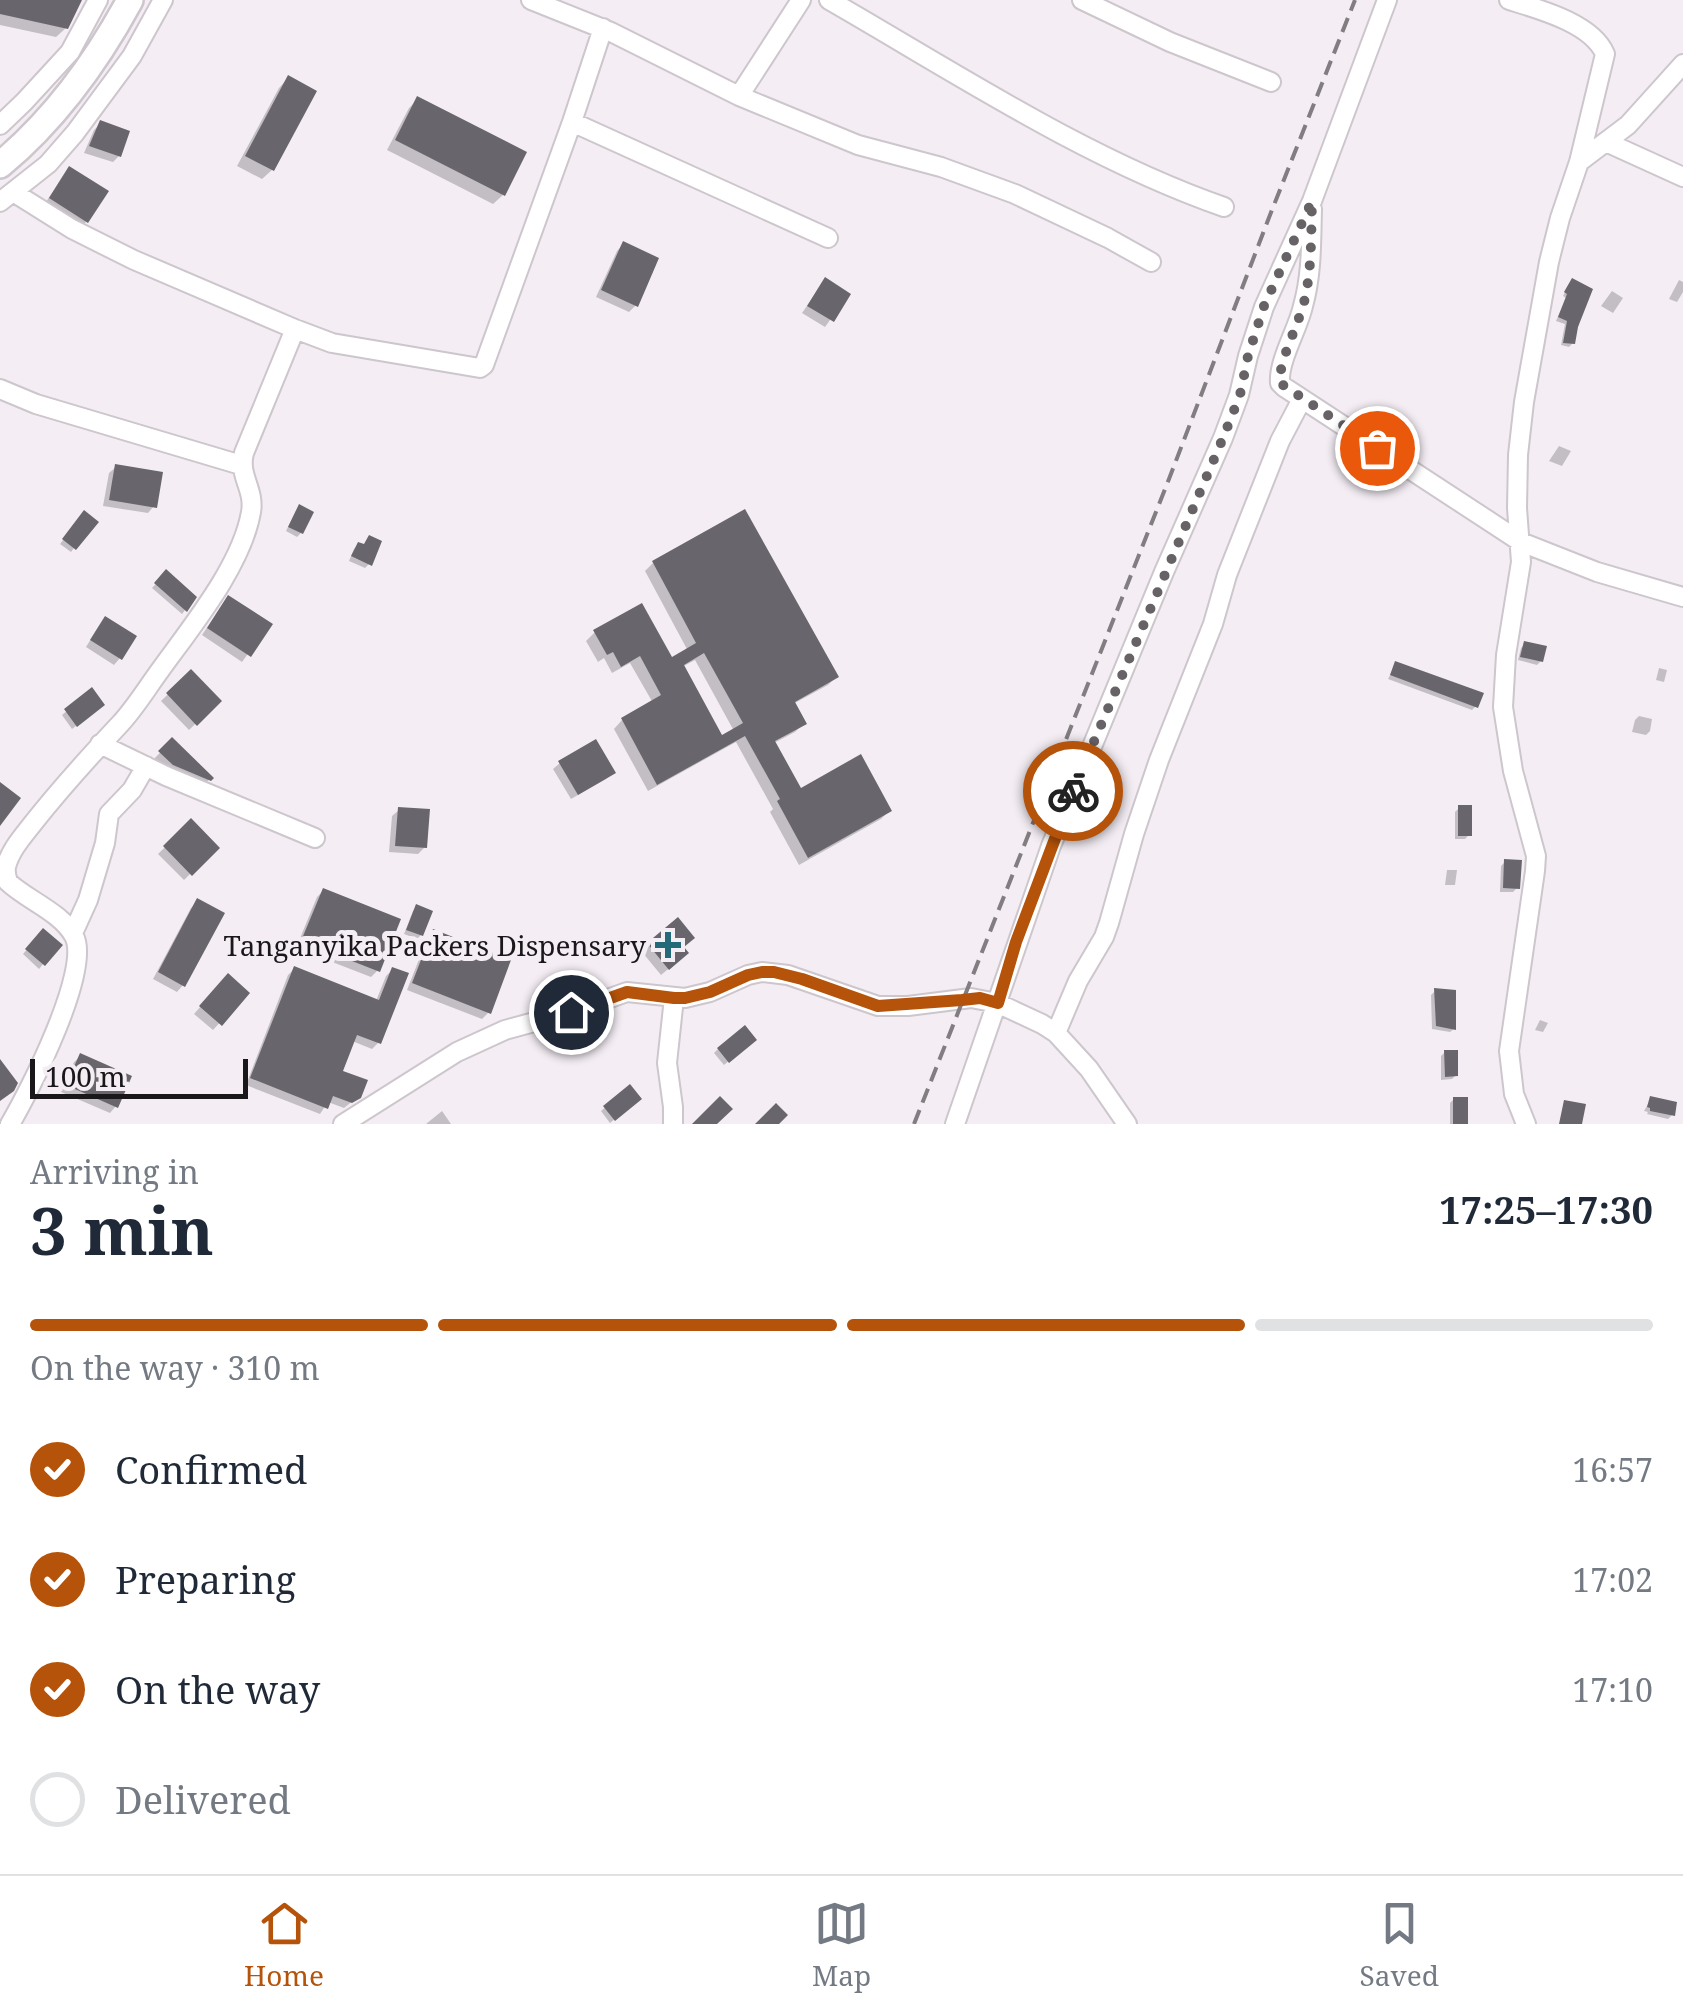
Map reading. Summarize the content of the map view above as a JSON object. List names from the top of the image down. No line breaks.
{"places":{"health":["Tanganyika Packers Dispensary"]},"scale_bar":"100 m","page":{"scale":"100 m","heading":["3 min","Arriving in","17:25–17:30"],"bar":"On the way · 310 m","list":[["Confirmed","16:57"],["Preparing","17:02"],["On the way","17:10"],"Delivered"],"tabs":["Home","Map","Saved"]}}
